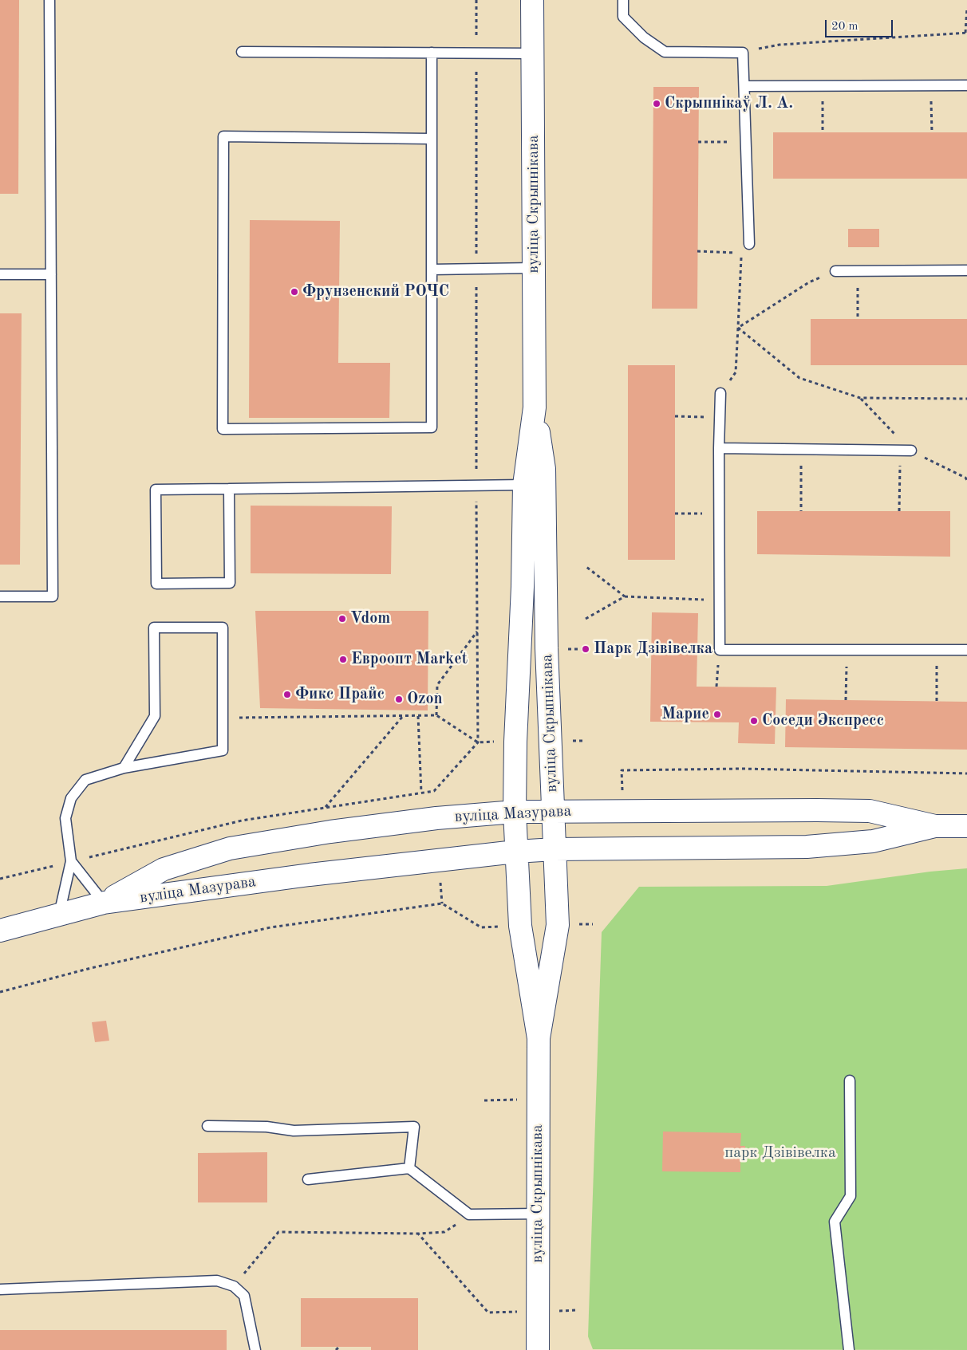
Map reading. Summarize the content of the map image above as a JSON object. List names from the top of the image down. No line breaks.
{"streets":{"main road":["вуліца Скрыпнікава","вуліца Мазурава"]},"crossings":[["вуліца Скрыпнікава","вуліца Мазурава"]],"parks":["парк Дзівівелка"],"places":["Скрыпнікаў Л. А.","Фрунзенский РОЧС","Vdom","Парк Дзівівелка","Евроопт Market","Фикс Прайс","Ozon","Марие","Соседи Экспресс"],"scale_bar":"20 m"}
